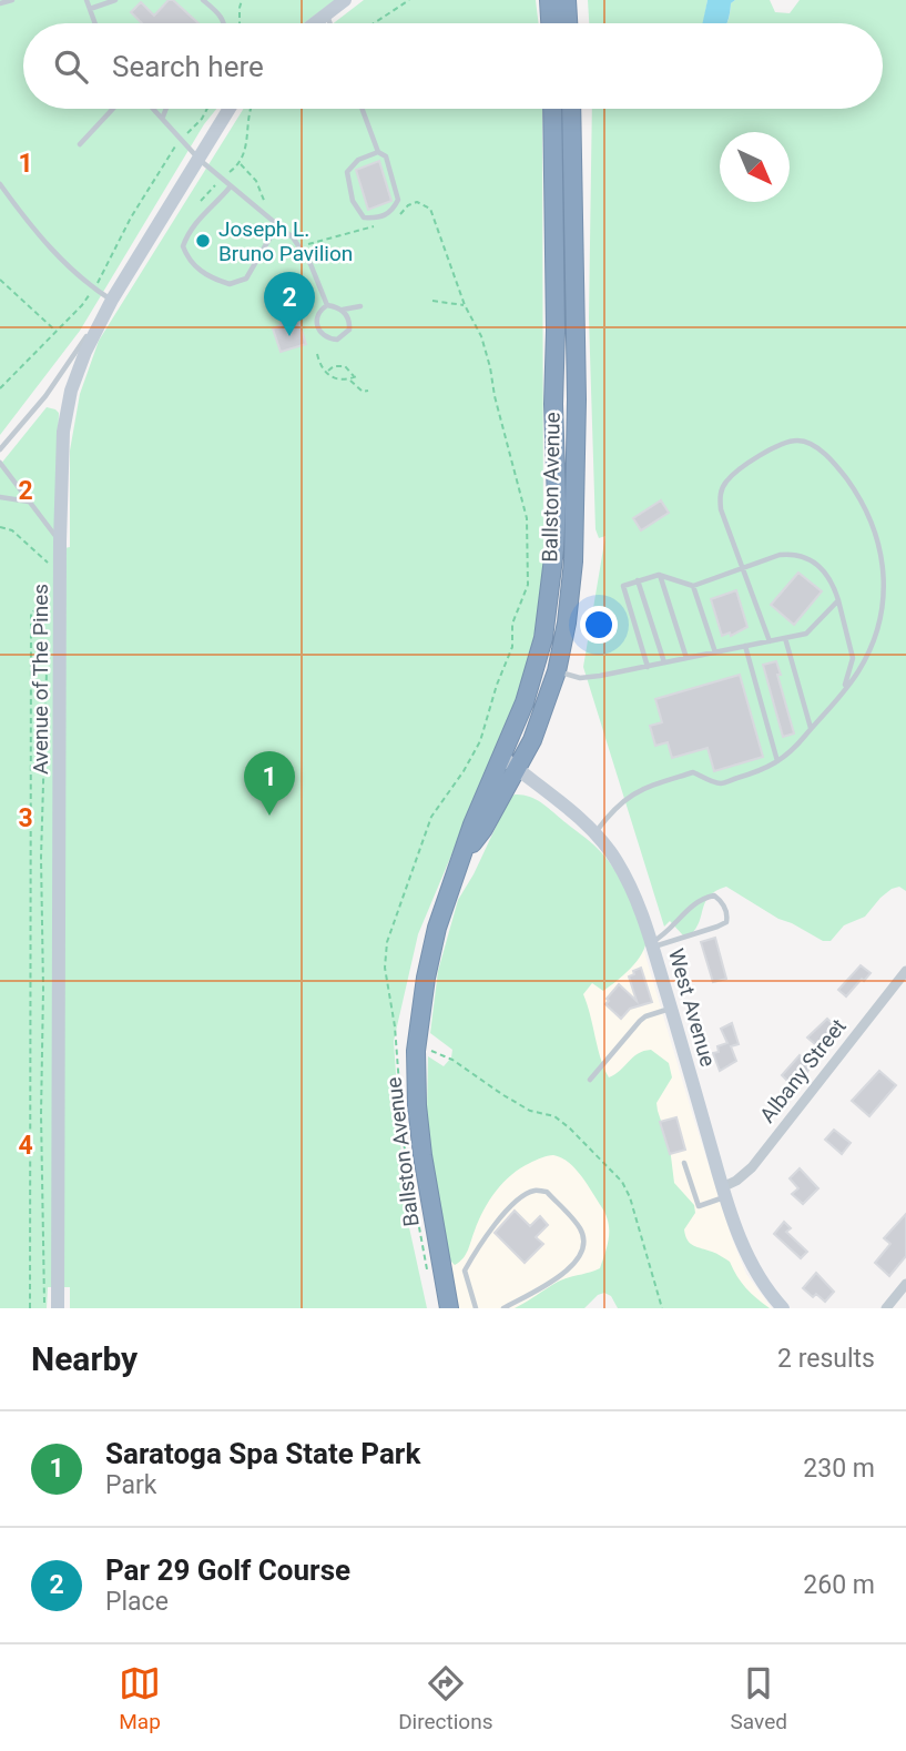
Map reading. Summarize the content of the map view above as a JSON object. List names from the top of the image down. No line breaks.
{"streets":{"highway":["Ballston Avenue"],"street":["Avenue of The Pines","West Avenue","Albany Street"]},"crossings":[["Ballston Avenue","West Avenue"],["West Avenue","Albany Street"]],"places":["Joseph L. Bruno Pavilion"],"north":"bottom right","page":{"search":"Search here","pins":["2","1"],"heading":["Nearby","2 results"],"list":[{"mark":"1","name":"Saratoga Spa State Park","note":"Park","value":"230 m"},{"mark":"2","name":"Par 29 Golf Course","note":"Place","value":"260 m"}],"nav":["Map","Directions","Saved"]},"grid":{"rows":["1","2","3","4"]}}
